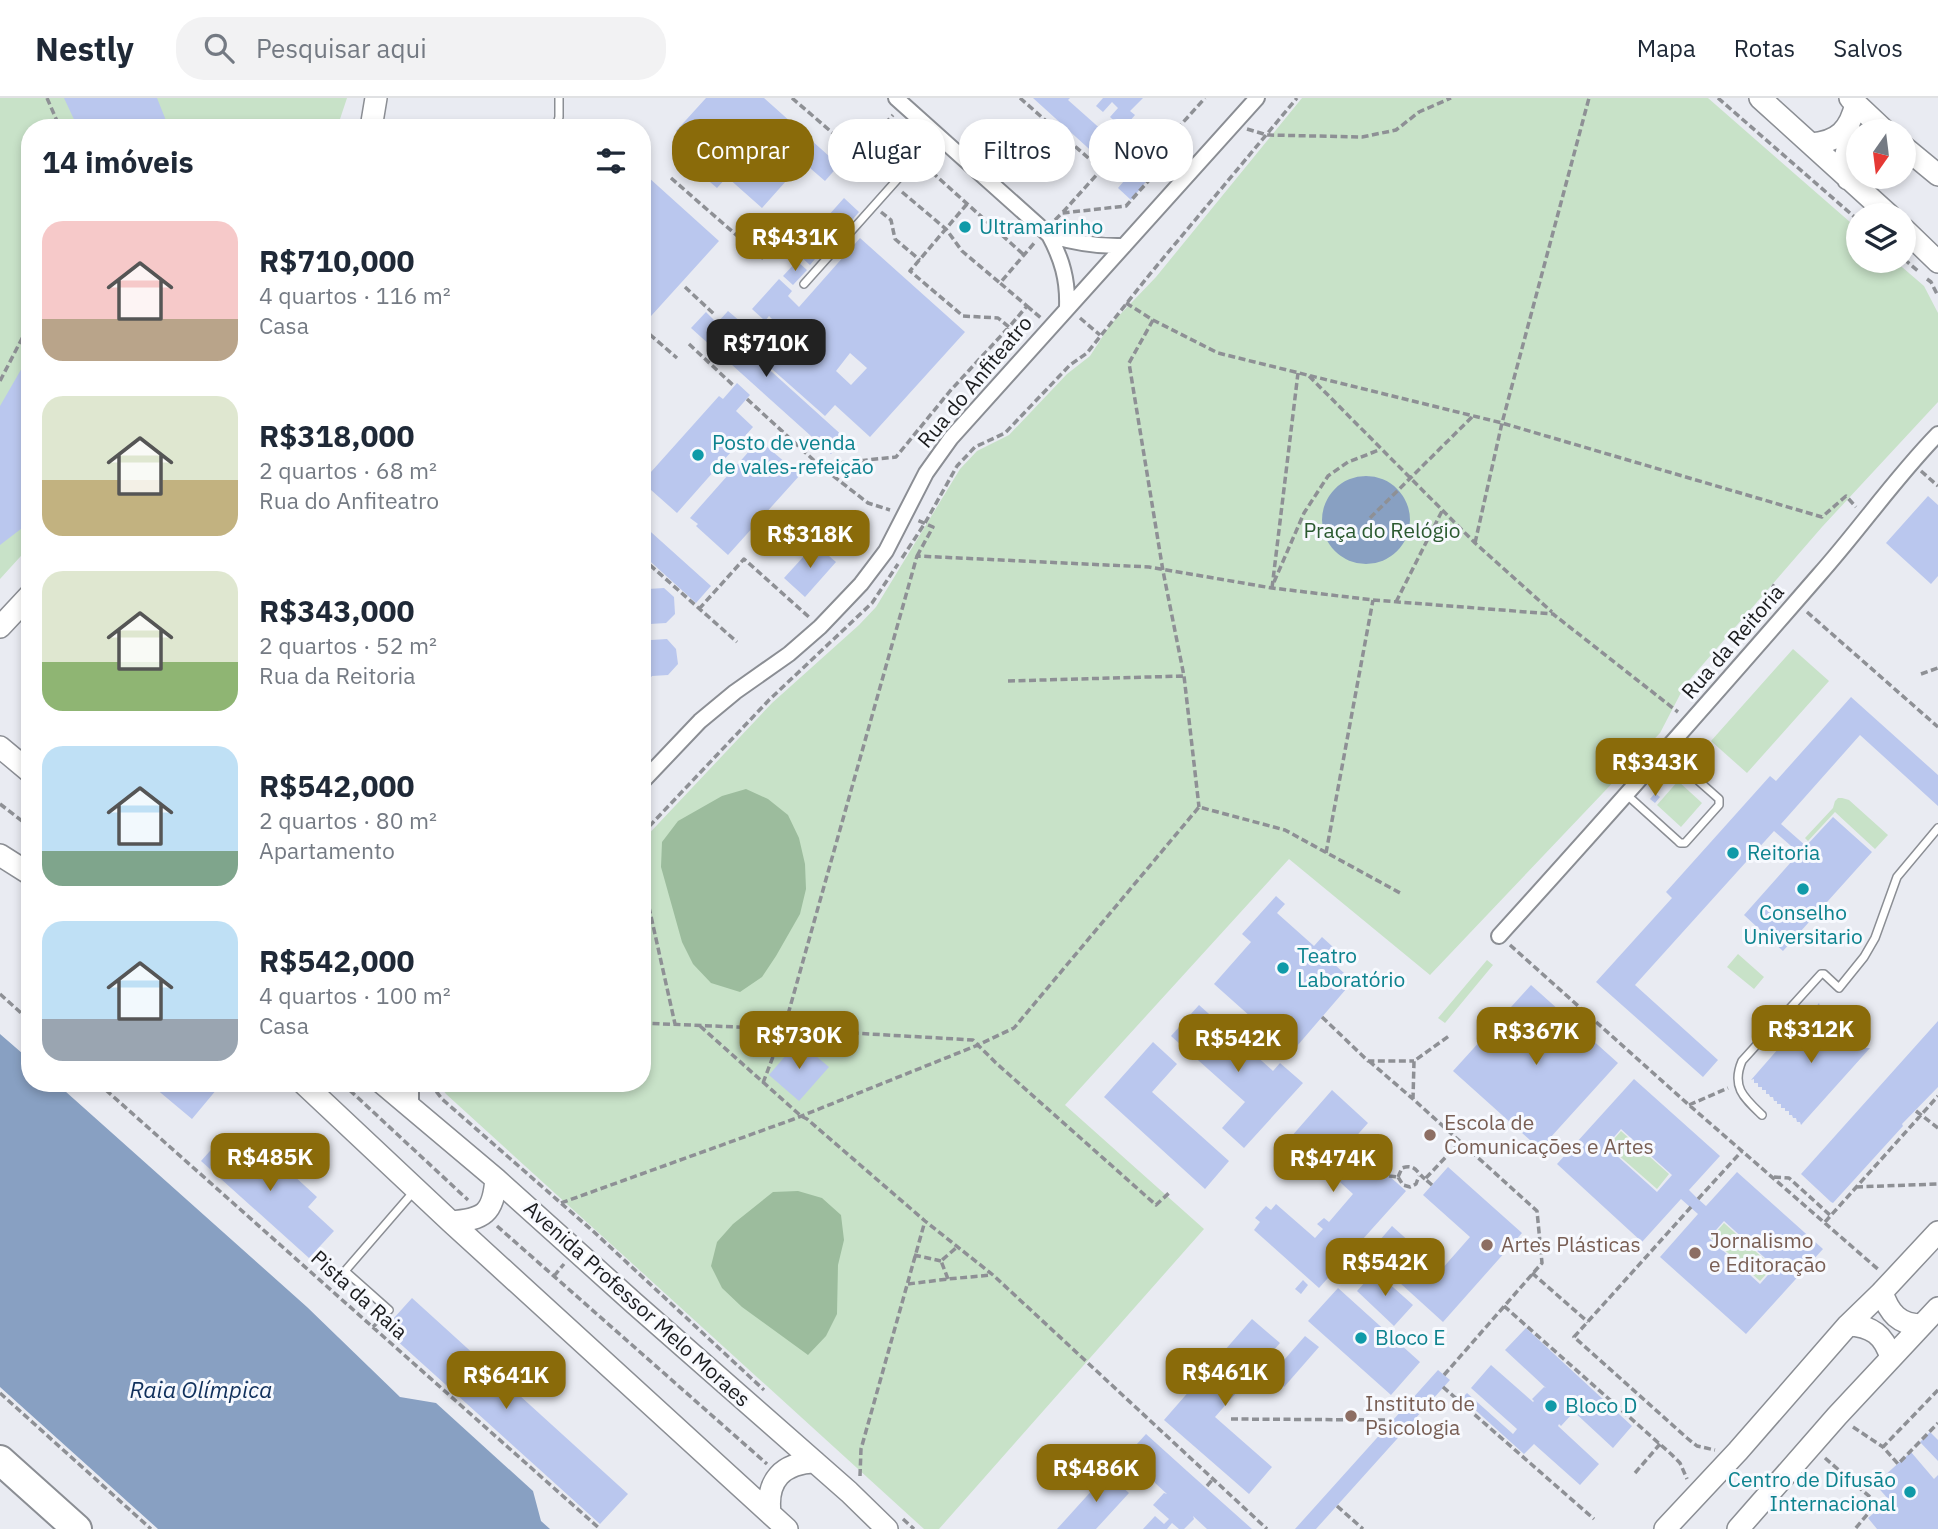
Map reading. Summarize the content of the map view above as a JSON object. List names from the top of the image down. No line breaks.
{"streets":{"street":["Rua do Anfiteatro","Rua da Reitoria","Avenida Professor Melo Moraes"],"path":["Pista da Raia"]},"water":["Raia Olímpica"],"parks":["Praça do Relógio"],"places":["Ultramarinho","Posto de venda de vales-refeição","Reitoria","Conselho Universitario","Teatro Laboratório","Escola de Comunicações e Artes","Artes Plásticas","Jornalismo e Editoração","Bloco E","Bloco D","Instituto de Psicologia","Centro de Difusão Internacional"],"north":"bottom","page":{"header":"Nestly","search":"Pesquisar aqui","nav":["Mapa","Rotas","Salvos"],"chip":["Comprar","Alugar","Filtros","Novo"],"heading":"14 imóveis","list":[{"name":"R$710,000","note":"4 quartos · 116 m² · Casa"},{"name":"R$318,000","note":"2 quartos · 68 m² · Rua do Anfiteatro"},{"name":"R$343,000","note":"2 quartos · 52 m² · Rua da Reitoria"},{"name":"R$542,000","note":"2 quartos · 80 m² · Apartamento"},{"name":"R$542,000","note":"4 quartos · 100 m² · Casa"}],"price":["R$431K","R$710K","R$318K","R$343K","R$312K","R$367K","R$730K","R$542K","R$485K","R$474K","R$542K","R$461K","R$641K","R$486K"]}}
